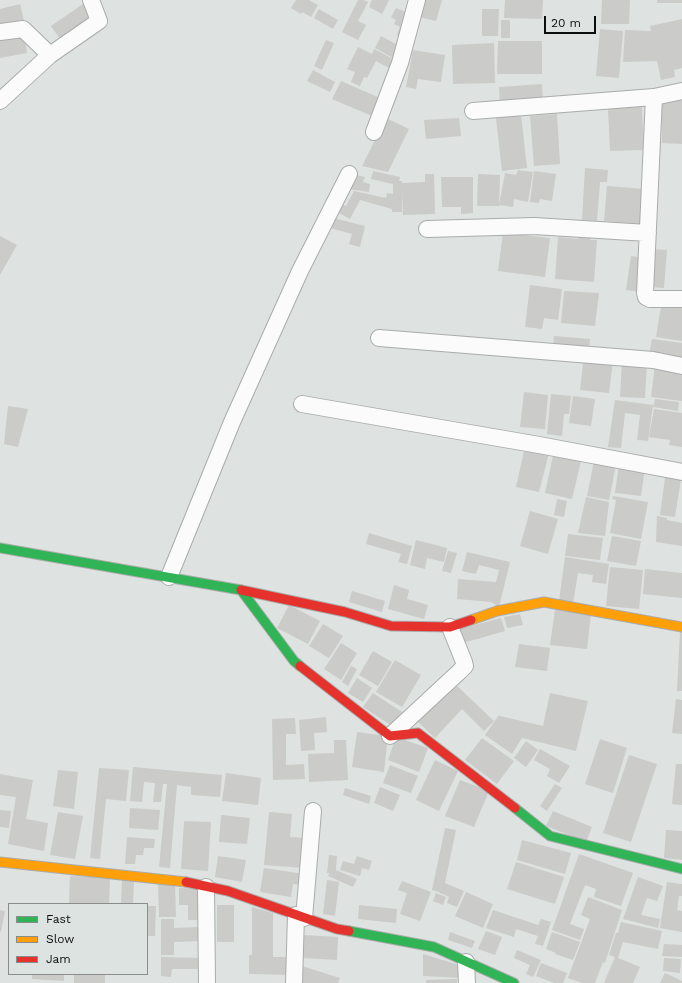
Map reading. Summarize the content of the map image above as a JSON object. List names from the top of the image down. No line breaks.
{"legend":["Fast","Slow","Jam"],"scale_bar":"20 m"}
